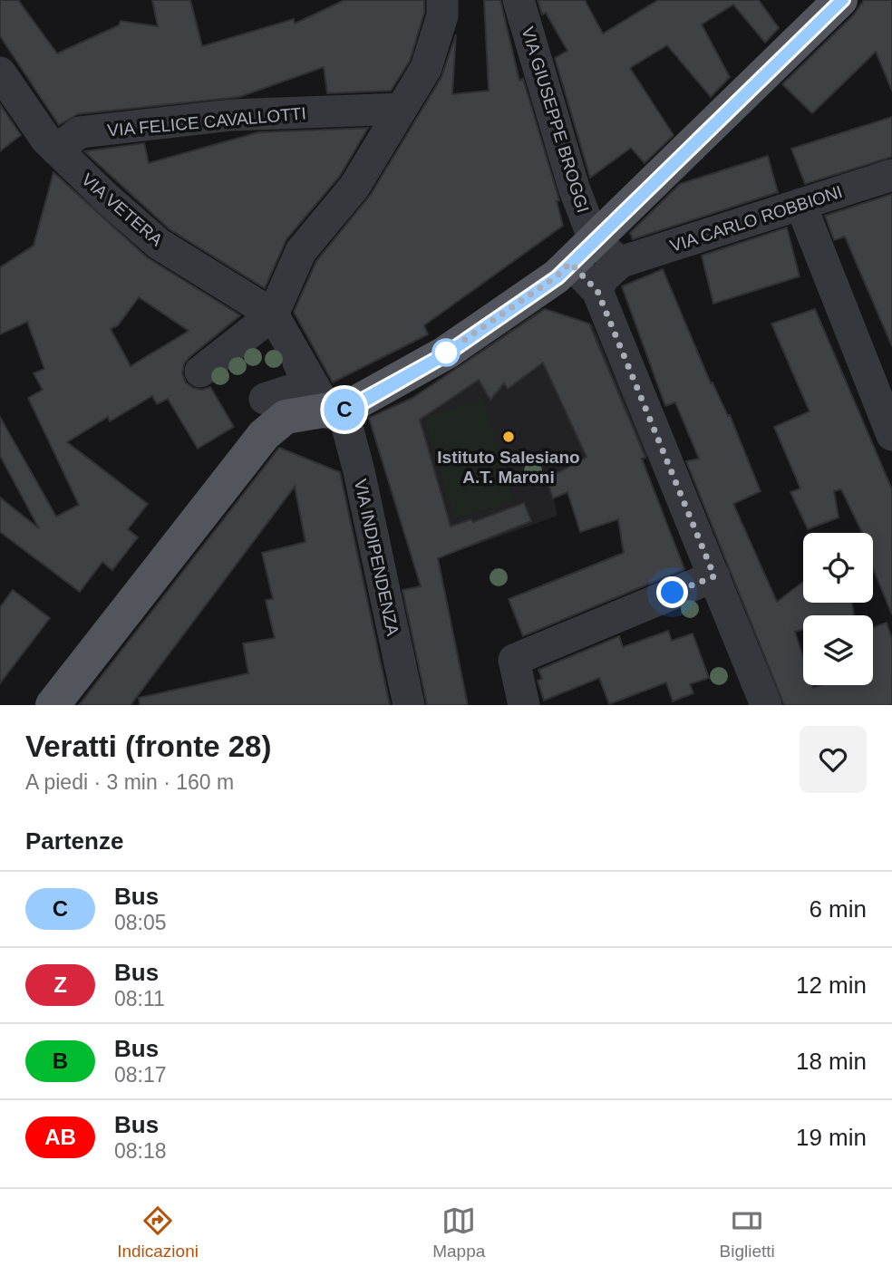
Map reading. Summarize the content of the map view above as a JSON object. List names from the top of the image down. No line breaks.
{"streets":{"street":["VIA GIUSEPPE BROGGI","VIA FELICE CAVALLOTTI","VIA VETERA","VIA CARLO ROBBIONI","VIA INDIPENDENZA"]},"crossings":[["VIA FELICE CAVALLOTTI","VIA VETERA"],["VIA VETERA","VIA INDIPENDENZA"]],"places":["Istituto Salesiano A.T. Maroni"],"lines":["bus line C"],"page":{"on_map":"C","heading":[["Veratti (fronte 28)","A piedi · 3 min · 160 m"],"Partenze"],"list":[{"mark":"C","name":"Bus","note":"08:05","value":"6 min"},{"mark":"Z","name":"Bus","note":"08:11","value":"12 min"},{"mark":"B","name":"Bus","note":"08:17","value":"18 min"},{"mark":"AB","name":"Bus","note":"08:18","value":"19 min"}],"tabs":["Indicazioni","Mappa","Biglietti"]}}
